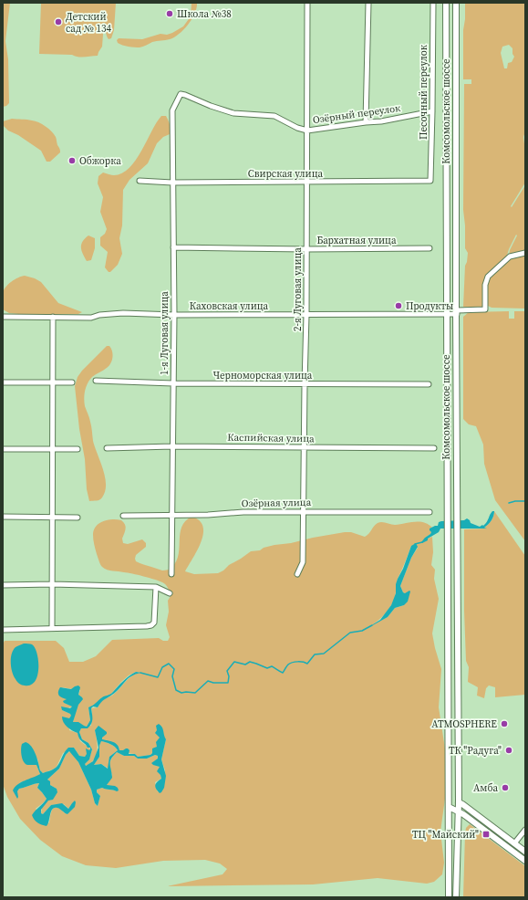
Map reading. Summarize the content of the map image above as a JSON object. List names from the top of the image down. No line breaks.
{"streets":{"main road":["Комсомольское шоссе"],"street":["Песочный переулок","Озёрный переулок","Свирская улица","Бархатная улица","2-я Луговая улица","Каховская улица","1-я Луговая улица","Черноморская улица","Каспийская улица","Озёрная улица"]},"crossings":[["Песочный переулок","Озёрный переулок"],["Песочный переулок","Свирская улица"],["Комсомольское шоссе","Каховская улица"],["Озёрный переулок","2-я Луговая улица"],["Озёрный переулок","1-я Луговая улица"],["Свирская улица","2-я Луговая улица"],["Свирская улица","1-я Луговая улица"],["Бархатная улица","2-я Луговая улица"],["Бархатная улица","1-я Луговая улица"],["2-я Луговая улица","Каховская улица"],["2-я Луговая улица","Черноморская улица"],["2-я Луговая улица","Каспийская улица"],["2-я Луговая улица","Озёрная улица"],["Каховская улица","1-я Луговая улица"],["1-я Луговая улица","Черноморская улица"],["1-я Луговая улица","Каспийская улица"],["1-я Луговая улица","Озёрная улица"]],"places":{"other":["Школа №38","Детский сад № 134","Обжорка","Продукты","ATMOSPHERE","ТК \"Радуга\"","Амба"],"transit":["ТЦ \"Майский\""]}}
